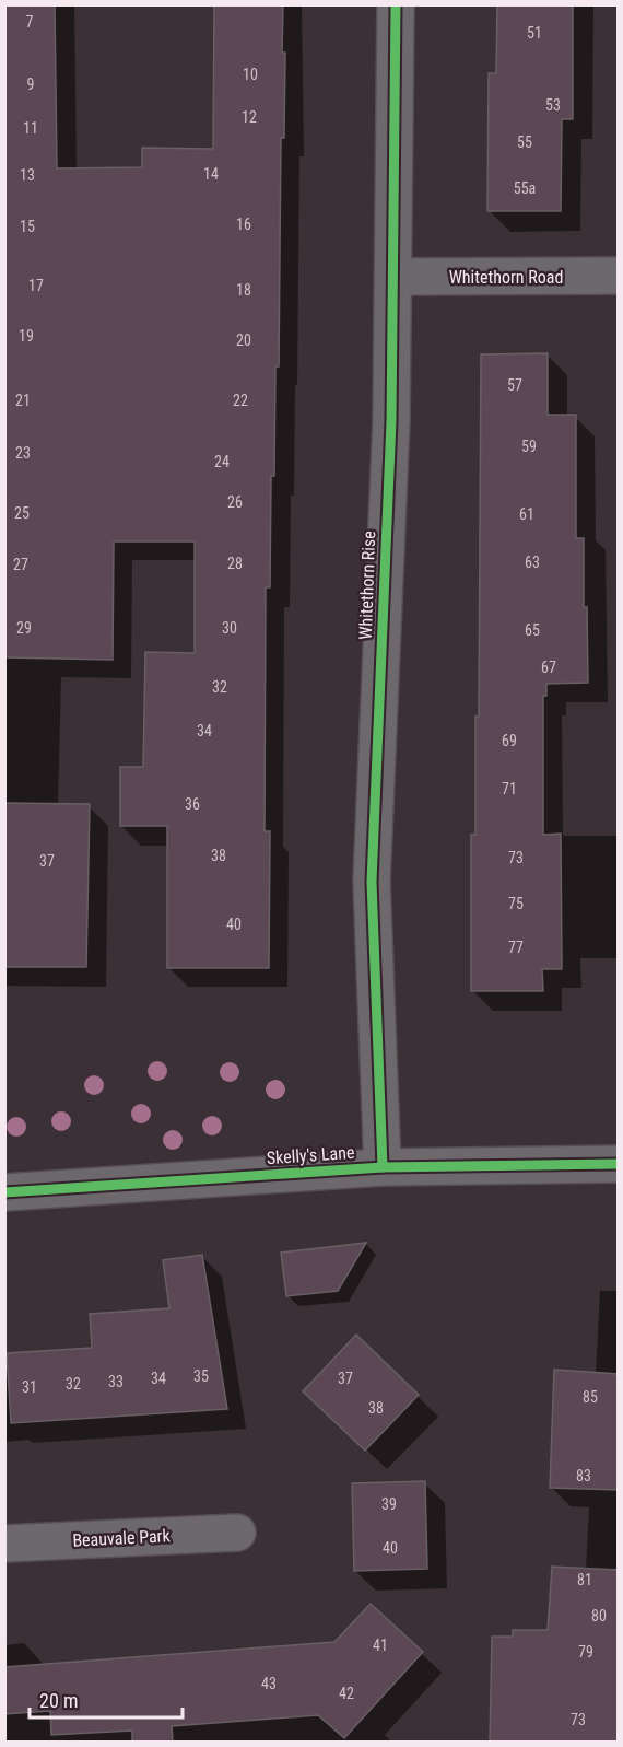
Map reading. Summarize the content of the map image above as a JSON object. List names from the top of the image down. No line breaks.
{"streets":{"street":["Whitethorn Road","Whitethorn Rise","Skelly's Lane","Beauvale Park"]},"crossings":[["Whitethorn Road","Whitethorn Rise"],["Whitethorn Rise","Skelly's Lane"]],"house_numbers":["7","51","10","9","53","12","11","55","14","13","55a","16","15","17","18","19","20","57","21","22","59","23","24","26","25","61","63","28","27","29","30","65","67","32","34","69","71","36","38","73","37","75","40","77","35","34","37","33","32","31","85","38","83","39","40","81","80","41","79","43","42","73"],"scale_bar":"20 m"}
